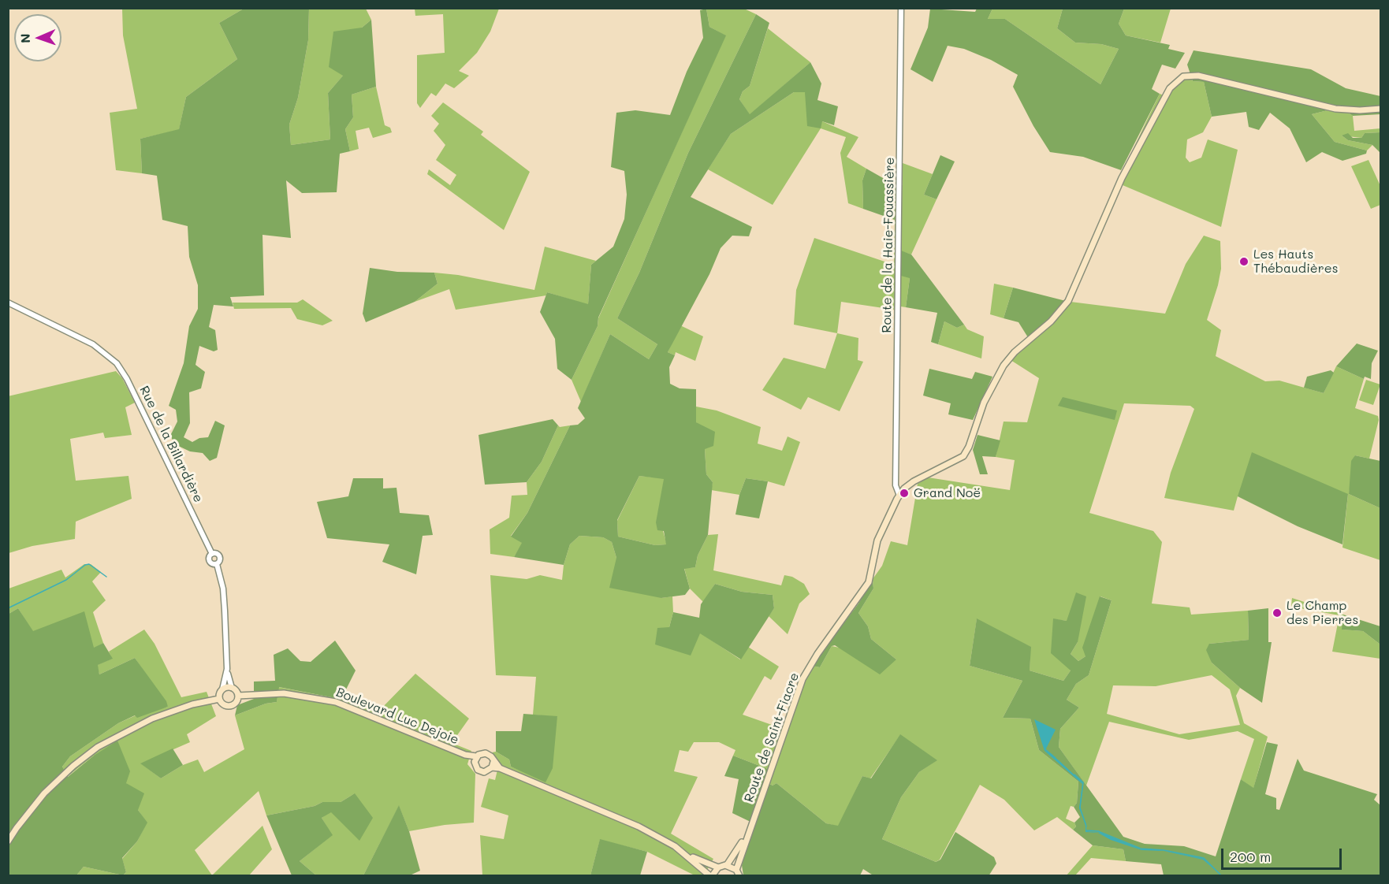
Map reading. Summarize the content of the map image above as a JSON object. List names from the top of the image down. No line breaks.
{"streets":{"main road":["Boulevard Luc Dejoie","Route de Saint-Fiacre"],"street":["Route de la Haie-Fouassière","Rue de la Billardière"]},"crossings":[["Route de la Haie-Fouassière","Route de Saint-Fiacre"]],"places":["Les Hauts Thébaudières","Grand Noë","Le Champ des Pierres"],"scale_bar":"200 m","north":"left"}
